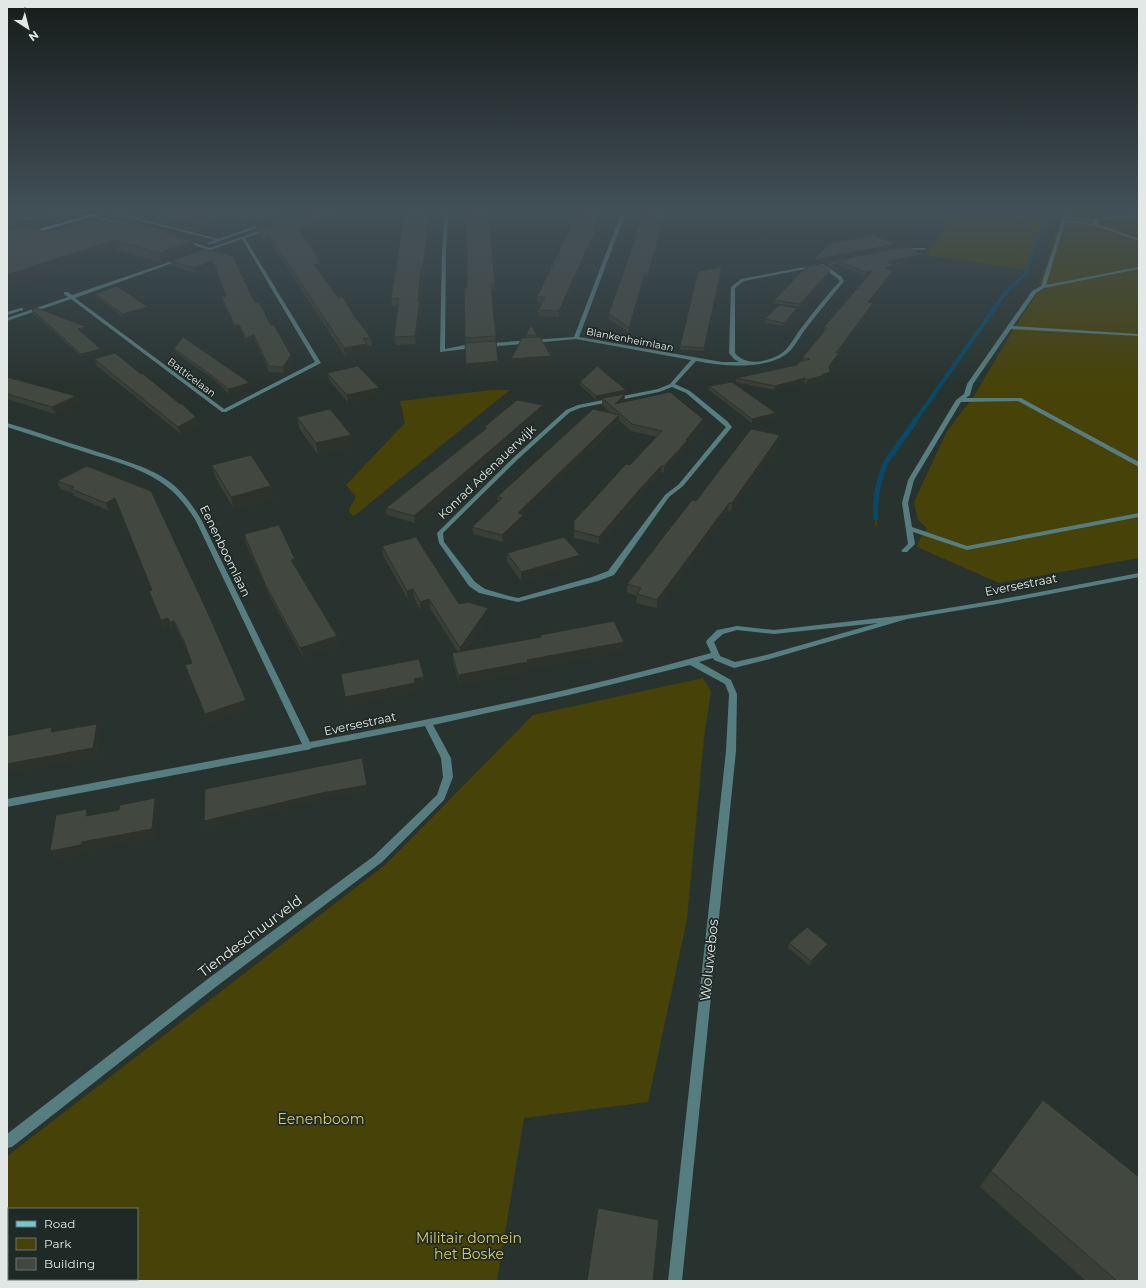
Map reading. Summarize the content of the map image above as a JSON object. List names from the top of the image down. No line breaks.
{"streets":{"street":["Blankenheimlaan","Batticelaan","Konrad Adenauerwijk","Eenenboomlaan","Eversestraat","Tiendeschuurveld","Woluwebos"]},"crossings":[["Eenenboomlaan","Eversestraat"],["Eversestraat","Tiendeschuurveld"],["Eversestraat","Woluwebos"]],"parks":["Eenenboom","Militair domein het Boske"],"legend":["Road","Park","Building"],"north":"bottom right"}
